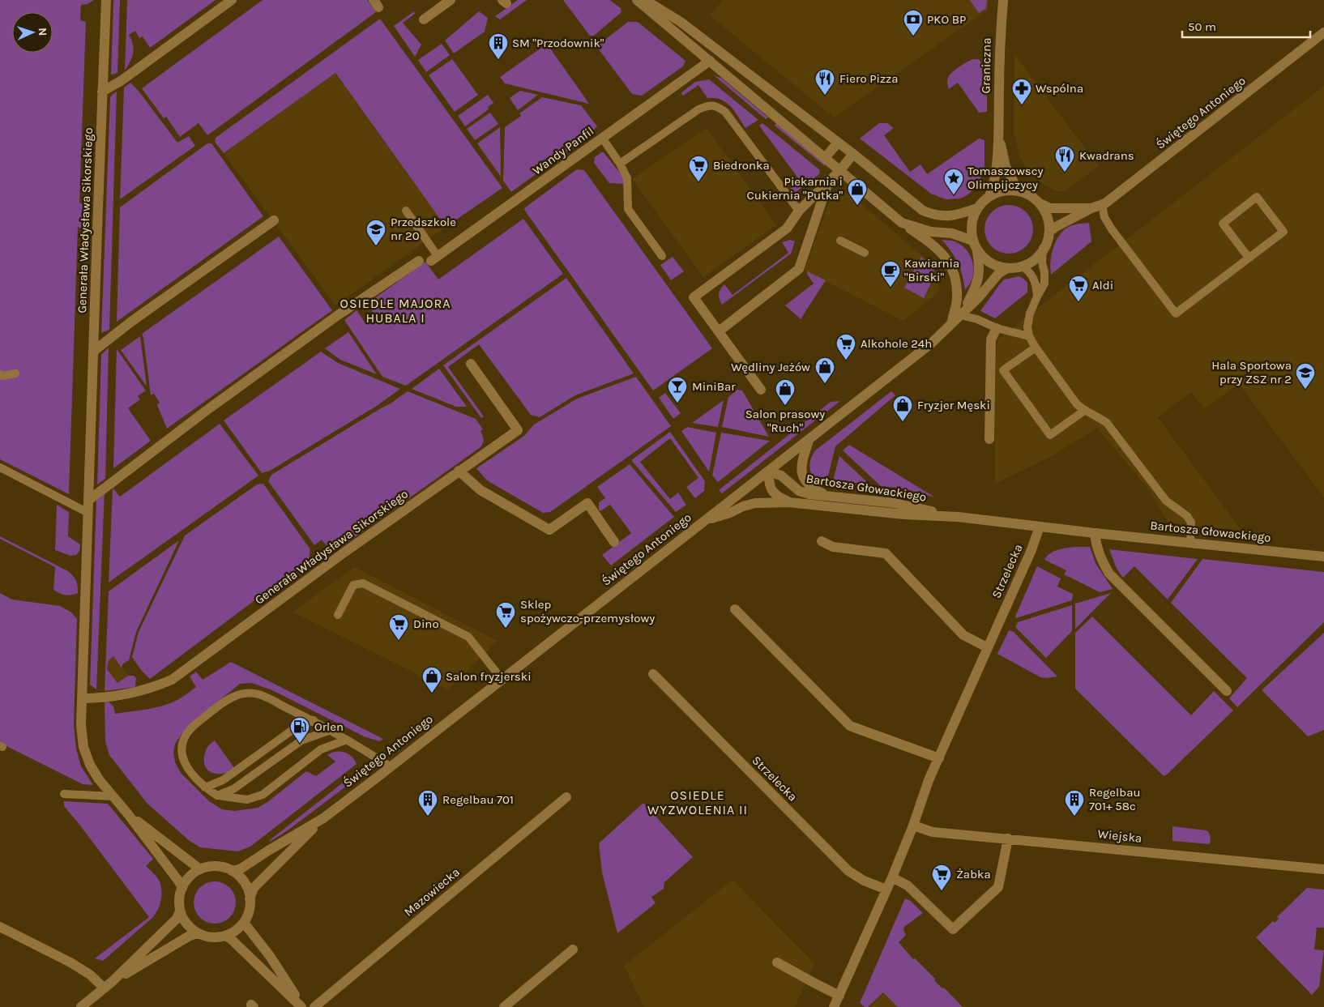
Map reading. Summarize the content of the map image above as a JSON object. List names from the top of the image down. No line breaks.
{"streets":{"street":["Graniczna","Świętego Antoniego","Wandy Panfil","Generała Władysława Sikorskiego","Bartosza Głowackiego","Strzelecka","Wiejska","Mazowiecka"]},"crossings":[["Graniczna","Świętego Antoniego"],["Świętego Antoniego","Generała Władysława Sikorskiego"],["Świętego Antoniego","Bartosza Głowackiego"],["Bartosza Głowackiego","Strzelecka"],["Strzelecka","Wiejska"]],"districts":["OSIEDLE MAJORA HUBALA I","OSIEDLE WYZWOLENIA II"],"places":{"bank":["PKO BP"],"building":["SM \"Przodownik\"","Regelbau 701","Regelbau 701+ 58c"],"restaurant":["Fiero Pizza","Kwadrans"],"pharmacy":["Wspólna"],"supermarket":["Biedronka","Aldi","Alkohole 24h","Sklep spożywczo-przemysłowy","Dino","Żabka"],"place":["Tomaszowscy Olimpijczycy"],"shop":["Piekarnia i Cukiernia \"Putka\"","Wędliny Jeżów","Salon prasowy \"Ruch\"","Fryzjer Męski","Salon fryzjerski"],"school or university":["Przedszkole nr 20","Hala Sportowa przy ZSZ nr 2"],"cafe":["Kawiarnia \"Birski\""],"bar":["MiniBar"],"fuel station":["Orlen"]},"scale_bar":"50 m","north":"right"}
